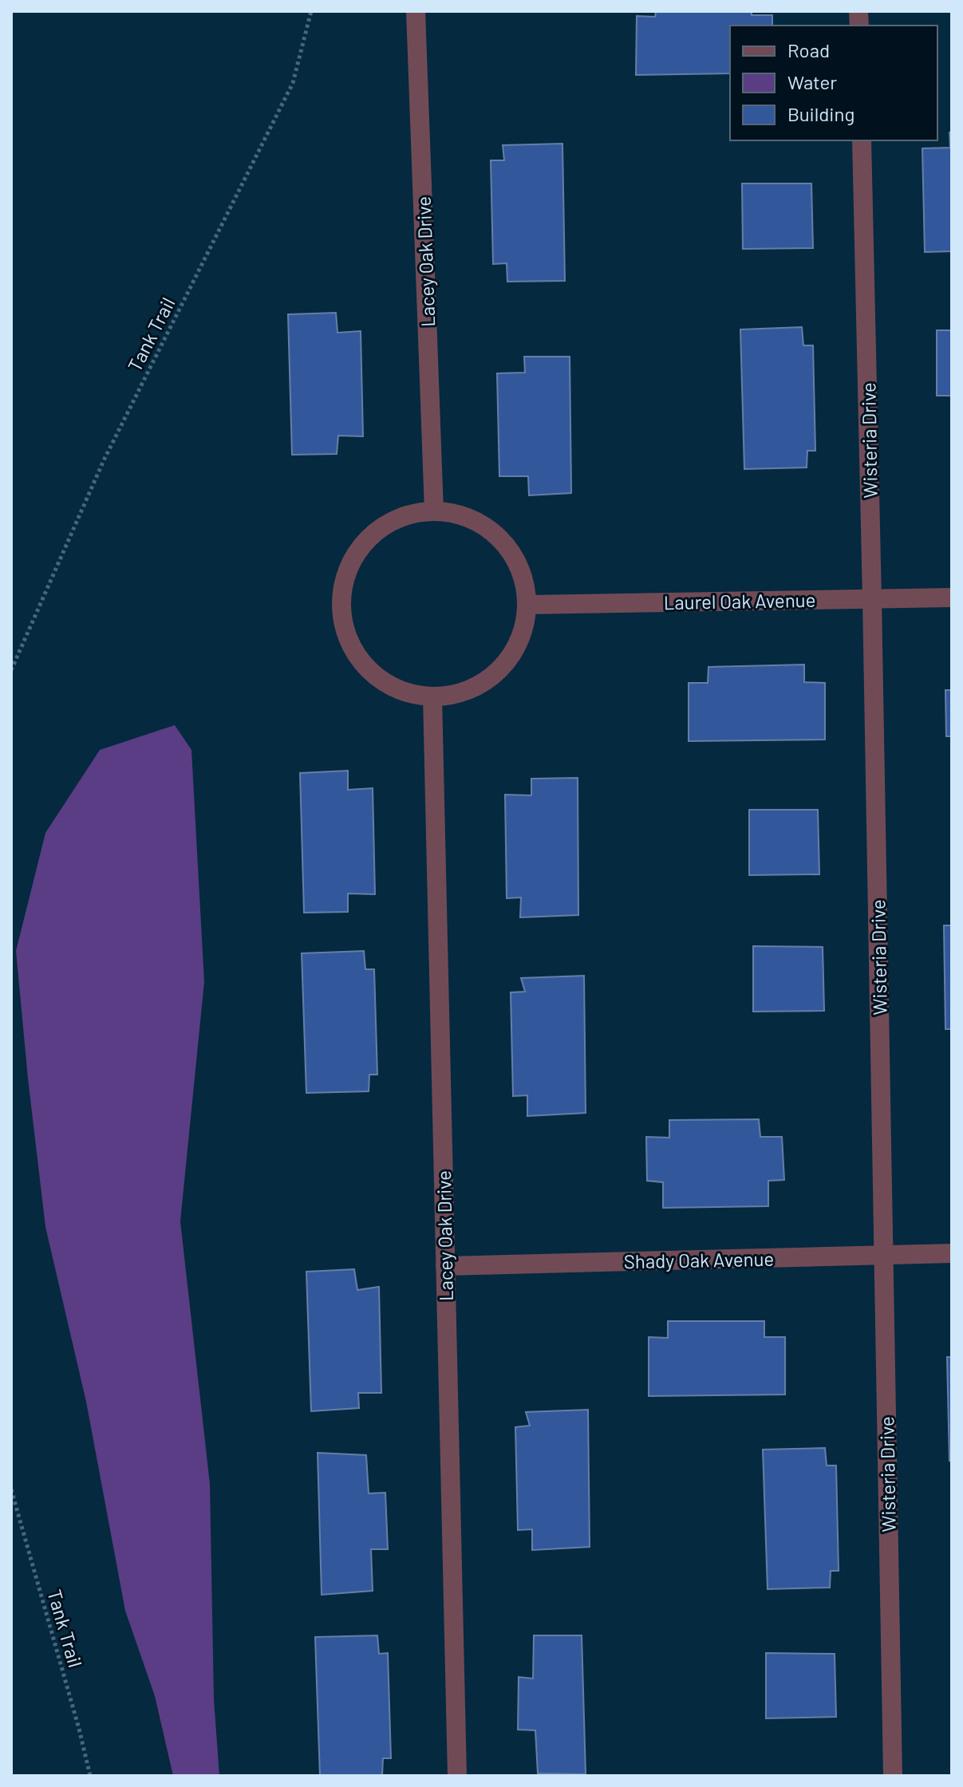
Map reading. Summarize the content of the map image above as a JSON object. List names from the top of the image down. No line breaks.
{"streets":{"street":["Lacey Oak Drive","Wisteria Drive","Laurel Oak Avenue","Shady Oak Avenue"],"path":["Tank Trail"]},"crossings":[["Lacey Oak Drive","Laurel Oak Avenue"],["Lacey Oak Drive","Shady Oak Avenue"],["Wisteria Drive","Laurel Oak Avenue"],["Wisteria Drive","Shady Oak Avenue"]],"legend":["Road","Water","Building"]}
